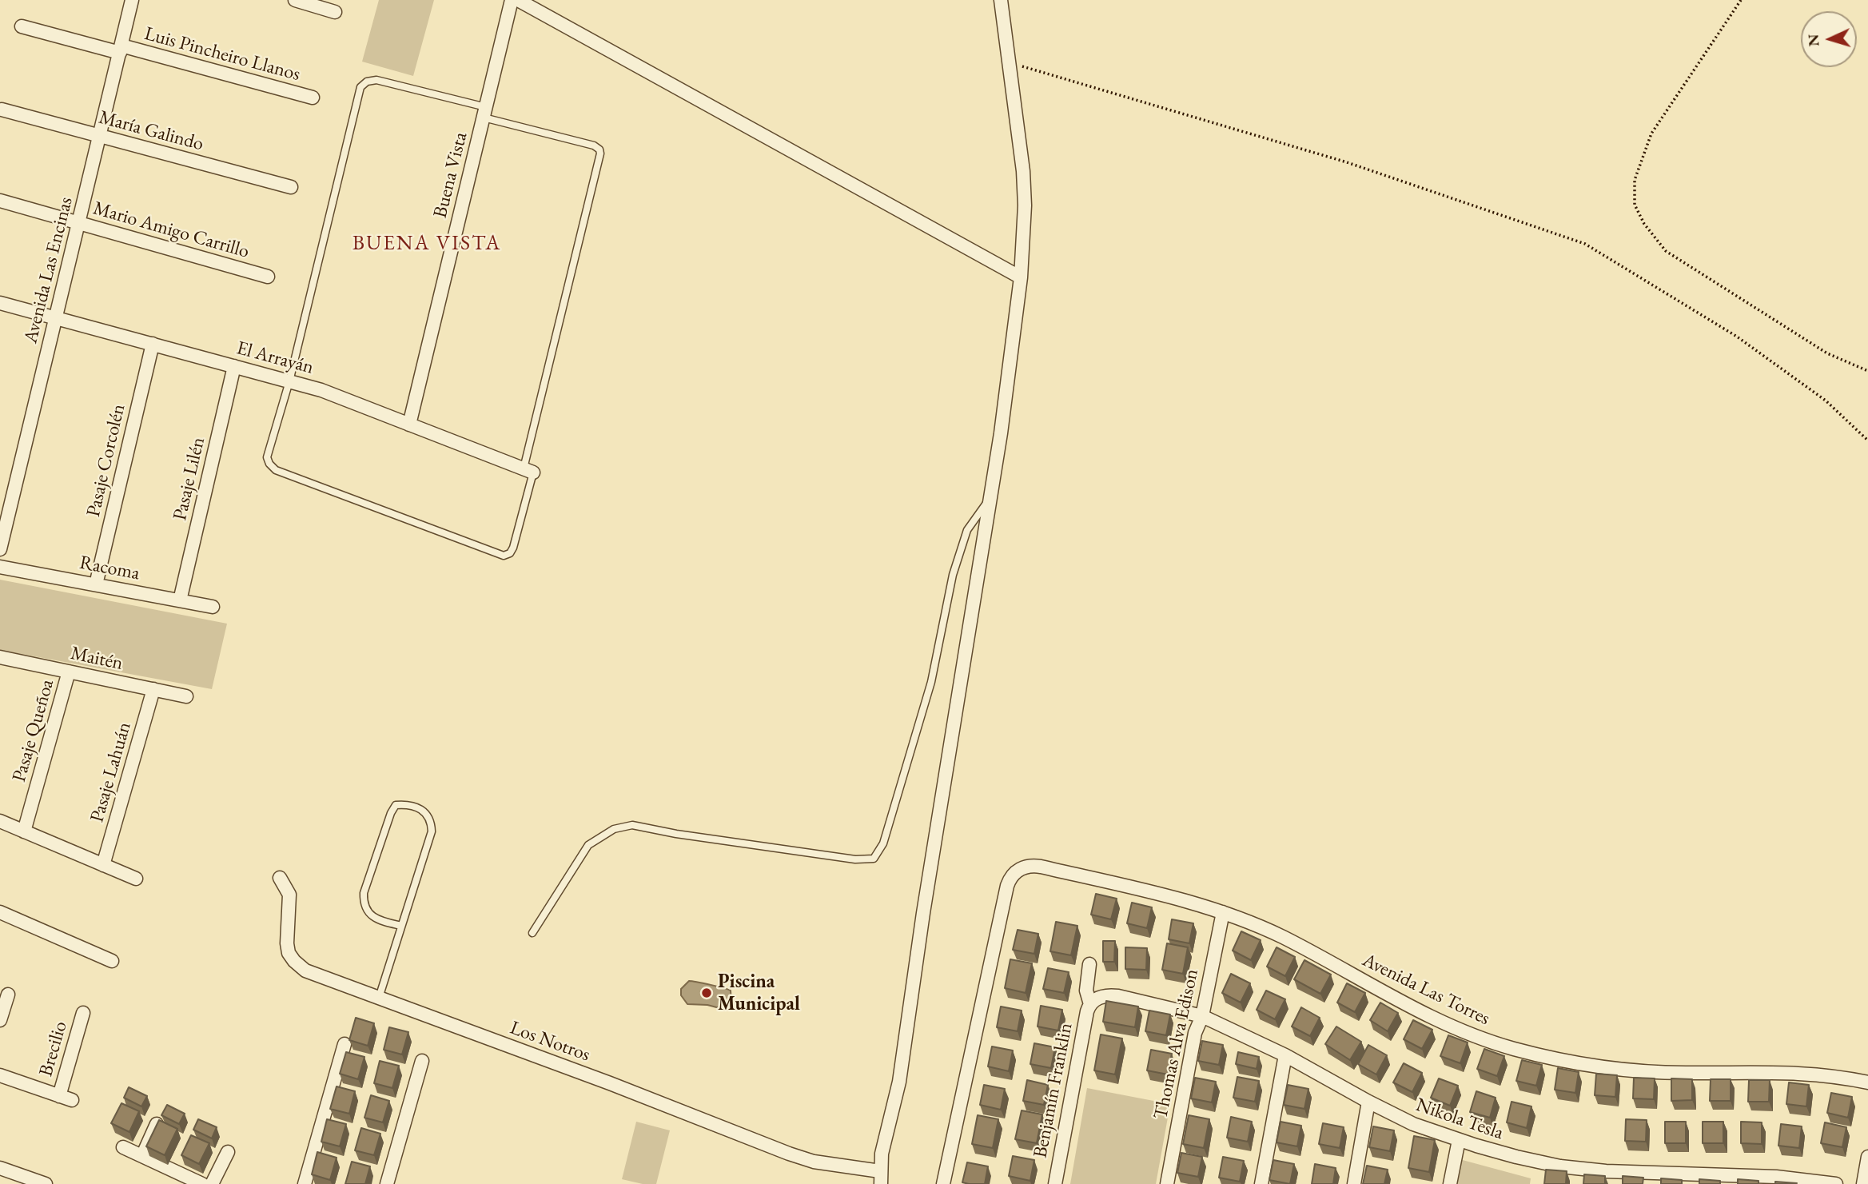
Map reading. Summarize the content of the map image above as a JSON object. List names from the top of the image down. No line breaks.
{"streets":{"street":["Luis Pincheiro Llanos","María Galindo","Buena Vista","Mario Amigo Carrillo","Avenida Las Encinas","El Arrayán","Pasaje Corcolén","Pasaje Lilén","Racoma","Maitén","Pasaje Queñoa","Pasaje Lahuán","Avenida Las Torres","Los Notros","Thomas Alva Edison","Brecilio","Benjamín Franklin","Nikola Tesla"]},"crossings":[["Luis Pincheiro Llanos","Avenida Las Encinas"],["María Galindo","Avenida Las Encinas"],["Buena Vista","El Arrayán"],["Mario Amigo Carrillo","Avenida Las Encinas"],["Avenida Las Encinas","El Arrayán"],["El Arrayán","Pasaje Corcolén"],["El Arrayán","Pasaje Lilén"],["Pasaje Corcolén","Racoma"],["Pasaje Lilén","Racoma"],["Maitén","Pasaje Queñoa"],["Maitén","Pasaje Lahuán"],["Avenida Las Torres","Thomas Alva Edison"],["Thomas Alva Edison","Nikola Tesla"],["Benjamín Franklin","Nikola Tesla"]],"districts":["BUENA VISTA"],"places":["Piscina Municipal"],"north":"left"}
